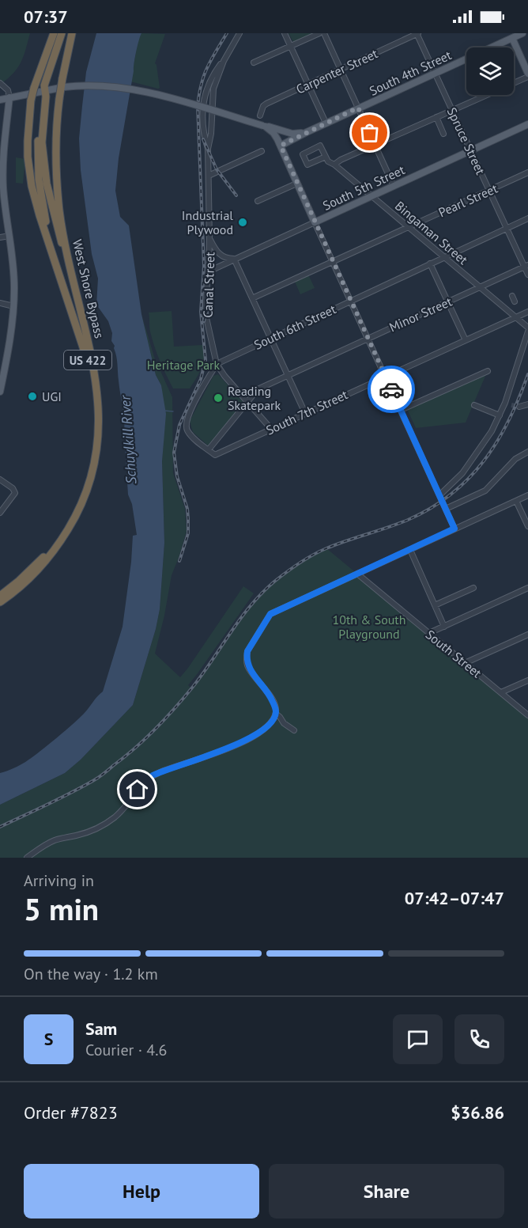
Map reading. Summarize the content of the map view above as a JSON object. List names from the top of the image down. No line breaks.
{"streets":{"highway":["West Shore Bypass","US 422"],"main road":["South 4th Street","South 5th Street"],"street":["Carpenter Street","Spruce Street","Pearl Street","Bingaman Street","Canal Street","Minor Street","South 6th Street","South 7th Street","South Street"]},"crossings":[["Carpenter Street","Spruce Street"],["South 4th Street","Spruce Street"],["Spruce Street","South 5th Street"],["Spruce Street","Pearl Street"],["Spruce Street","Minor Street"],["Spruce Street","South 6th Street"],["South 5th Street","Bingaman Street"],["South 5th Street","Canal Street"],["Pearl Street","Bingaman Street"],["Bingaman Street","Minor Street"],["Bingaman Street","South 6th Street"],["Bingaman Street","South 7th Street"],["Canal Street","South 6th Street"],["Minor Street","South 7th Street"]],"water":["Schuylkill River"],"parks":["Heritage Park","10th & South Playground"],"places":["Industrial Plywood","UGI","Reading Skatepark"],"page":{"status":"07:37","heading":["5 min","Arriving in","07:42–07:47"],"panel":["Sam","Courier · 4.6","Order #7823","$36.86"],"bar":"On the way · 1.2 km","round":"S","buttons":["Help","Share"]}}
